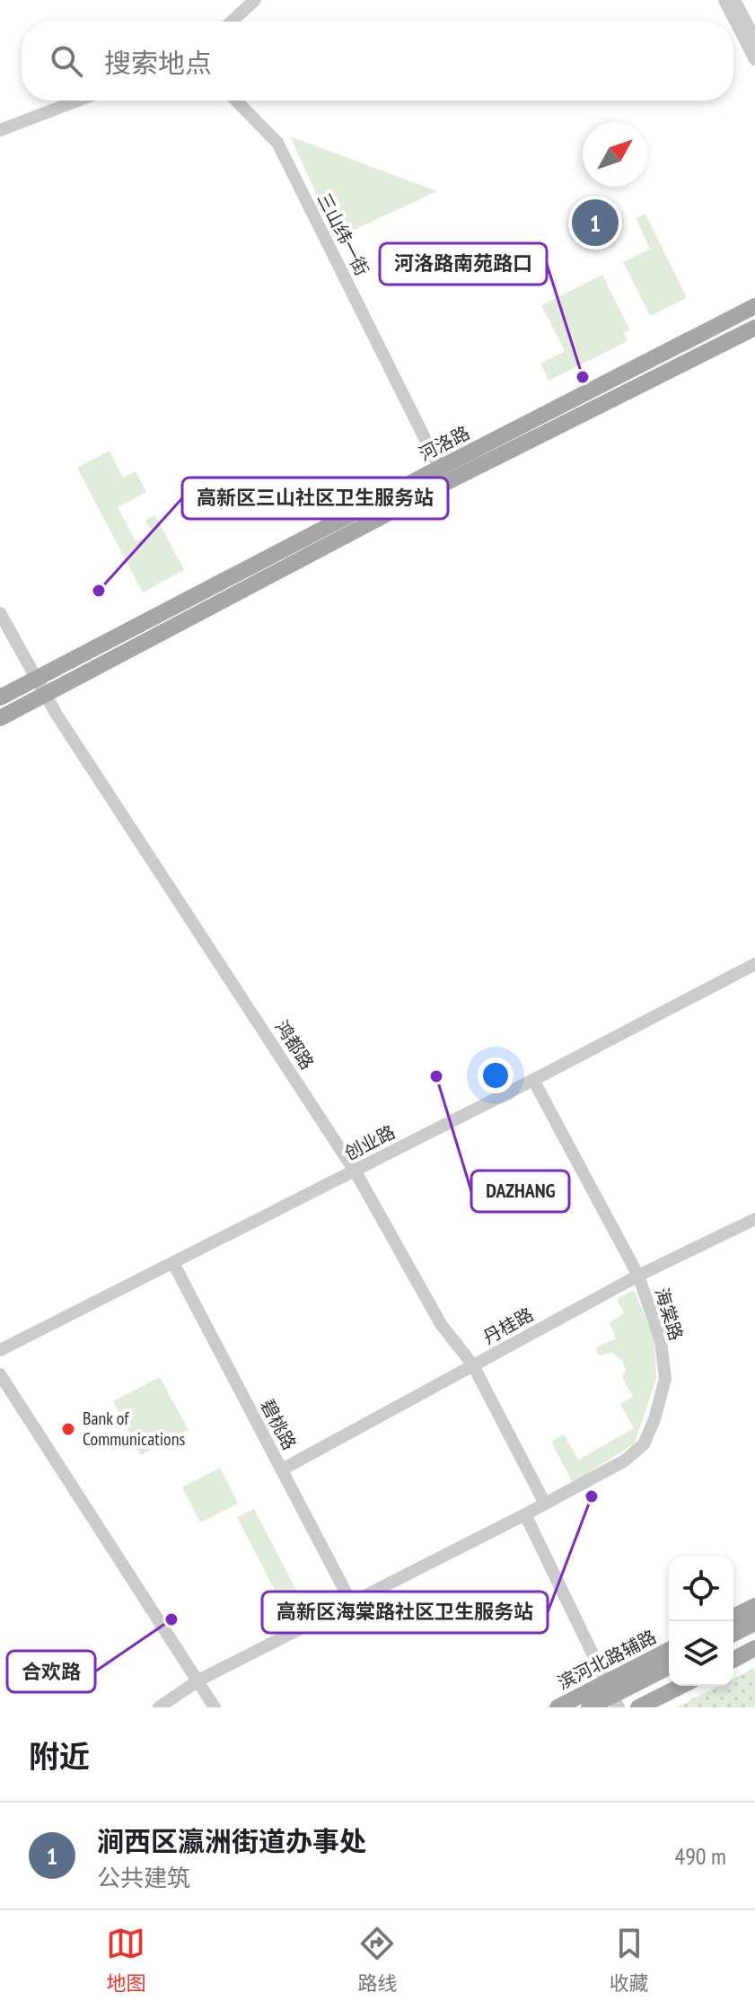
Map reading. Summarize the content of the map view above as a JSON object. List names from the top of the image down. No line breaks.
{"streets":{"main road":["河洛路","滨河北路辅路"],"street":["三山纬一街","鸿都路","创业路","海棠路","丹桂路","碧桃路"]},"crossings":[["三山纬一街","河洛路"],["河洛路","鸿都路"],["鸿都路","创业路"],["鸿都路","海棠路"],["鸿都路","丹桂路"],["创业路","海棠路"],["创业路","碧桃路"],["海棠路","丹桂路"],["海棠路","碧桃路"],["丹桂路","碧桃路"]],"places":["河洛路南苑路口","高新区三山社区卫生服务站","DAZHANG","Bank of Communications","高新区海棠路社区卫生服务站","合欢路"],"north":"top right","page":{"search":"搜索地点","pins":"1","heading":"附近","list":[{"mark":"1","name":"涧西区瀛洲街道办事处","note":"公共建筑","value":"490 m"}],"nav":["地图","路线","收藏"]}}
